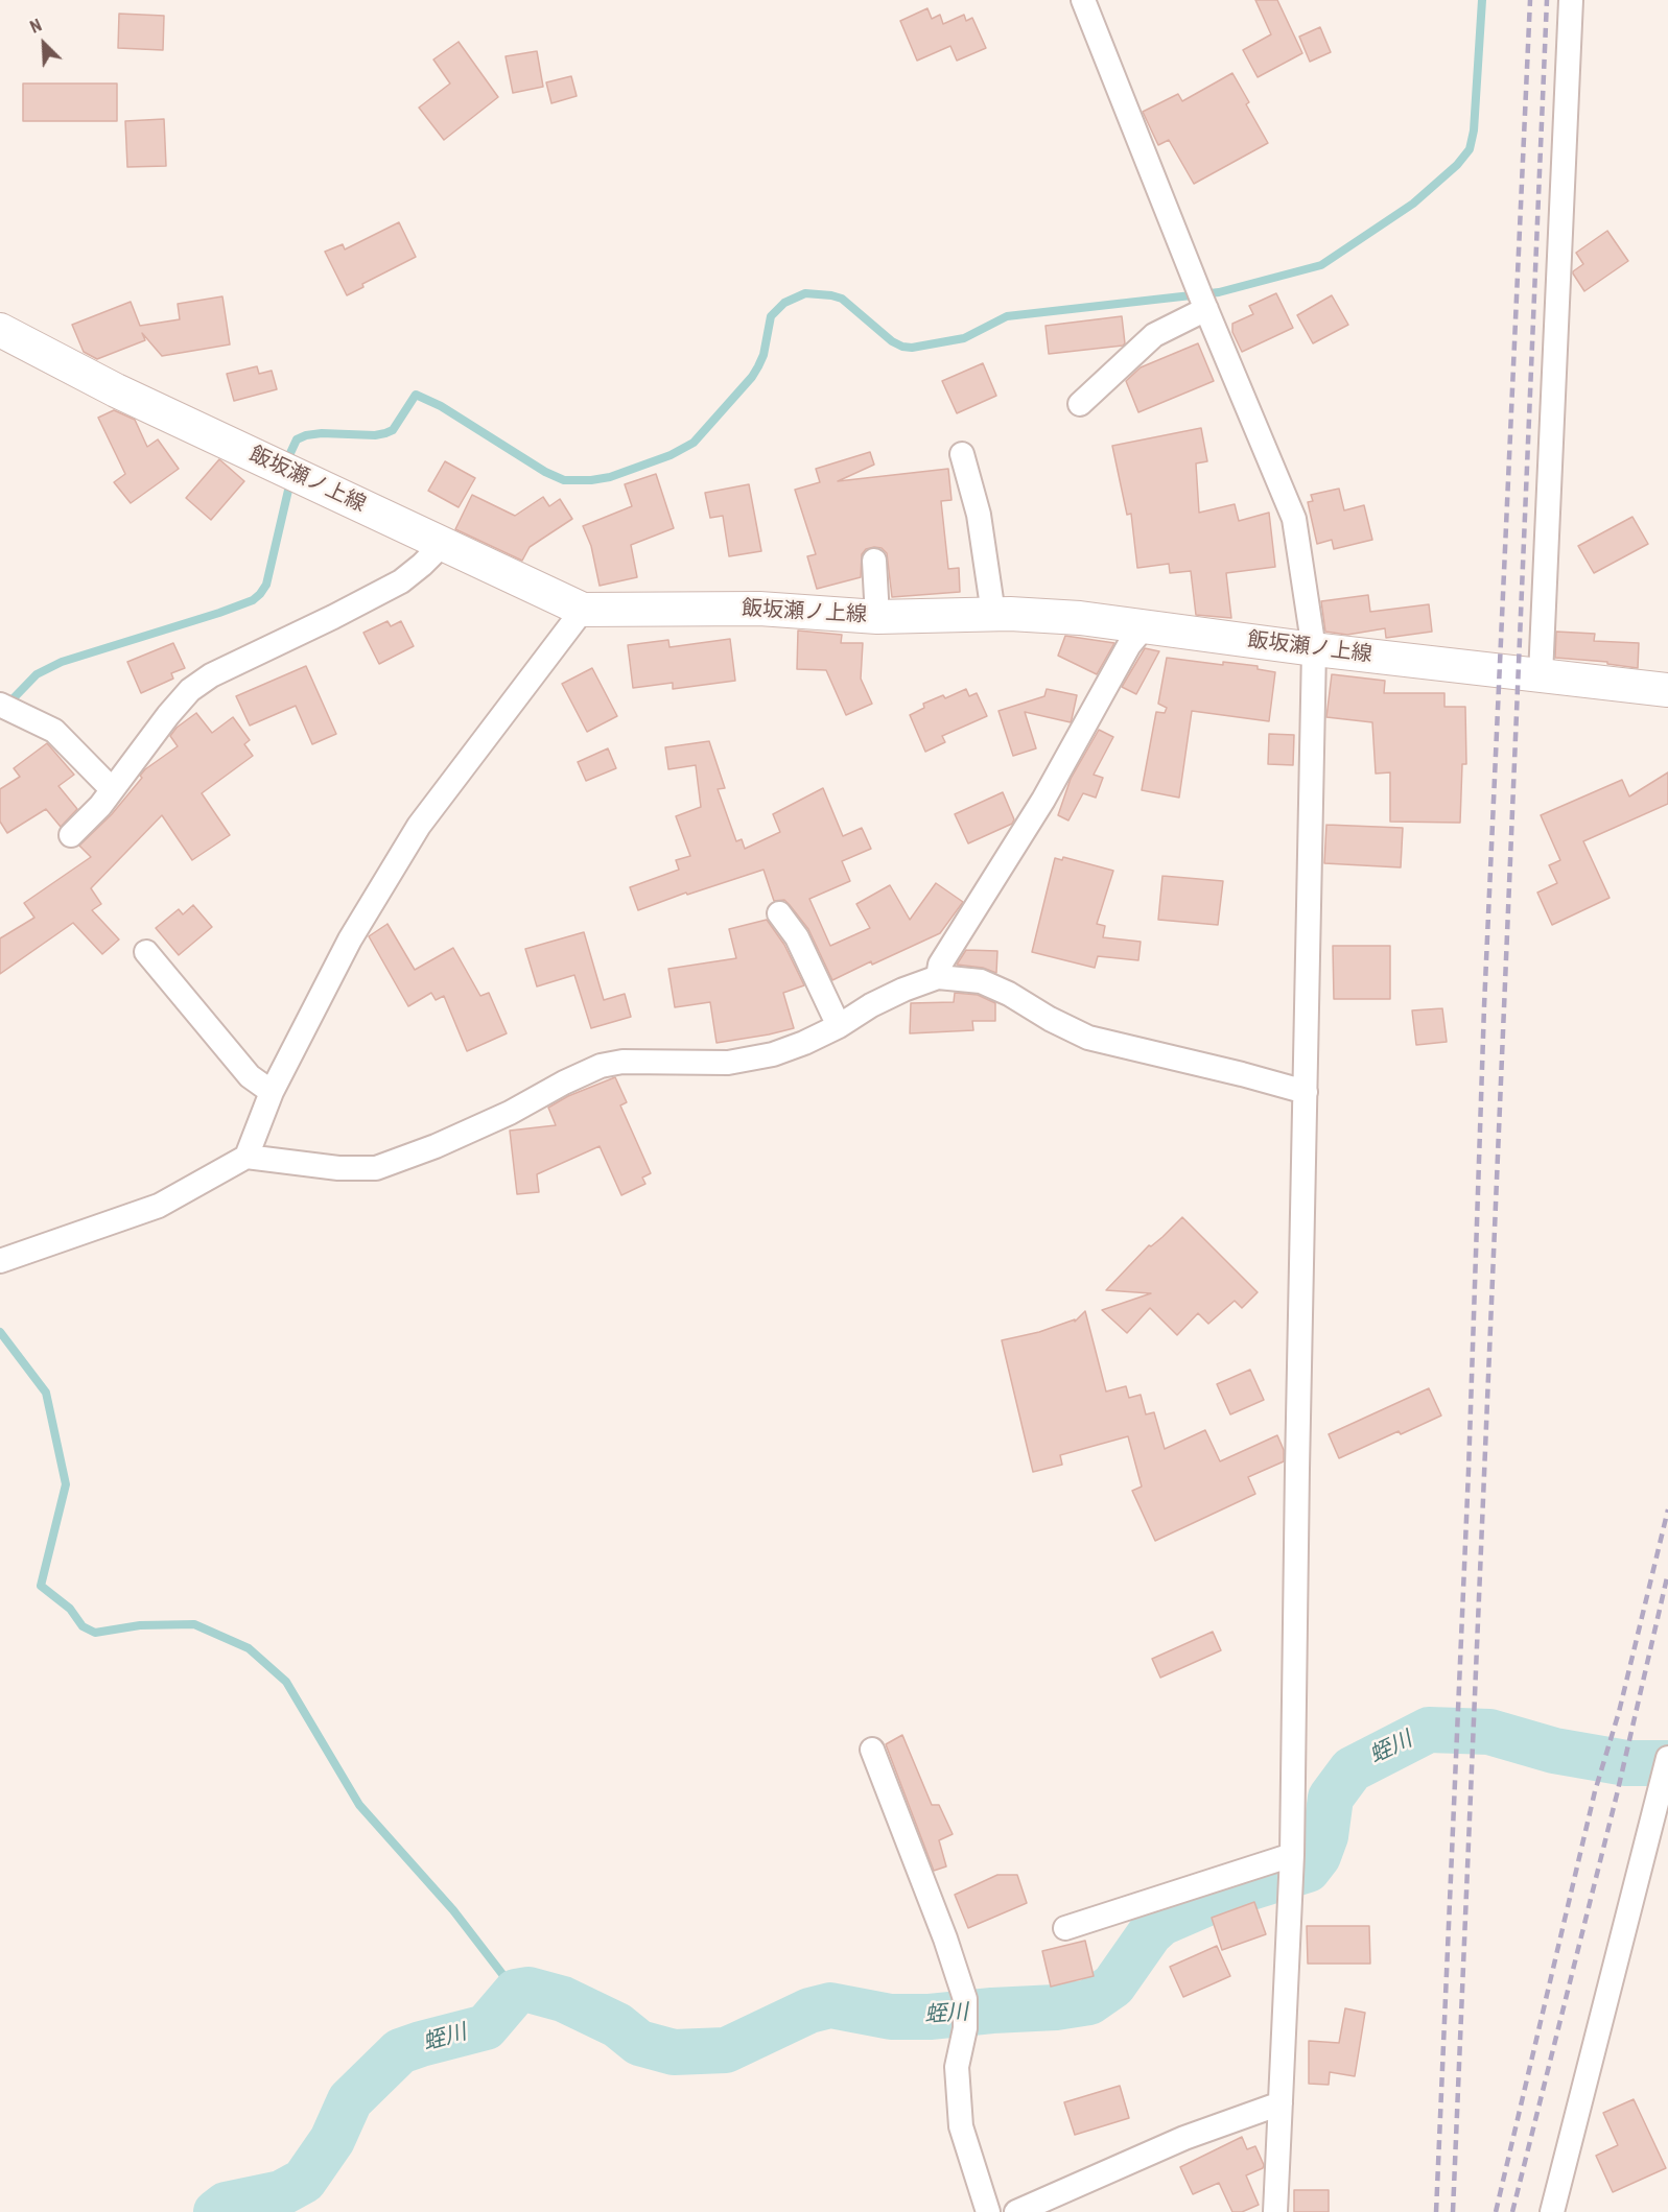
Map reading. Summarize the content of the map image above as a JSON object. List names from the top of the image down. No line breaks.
{"streets":{"main road":["飯坂瀬ノ上線"]},"water":["蛭川"],"north":"top left"}
